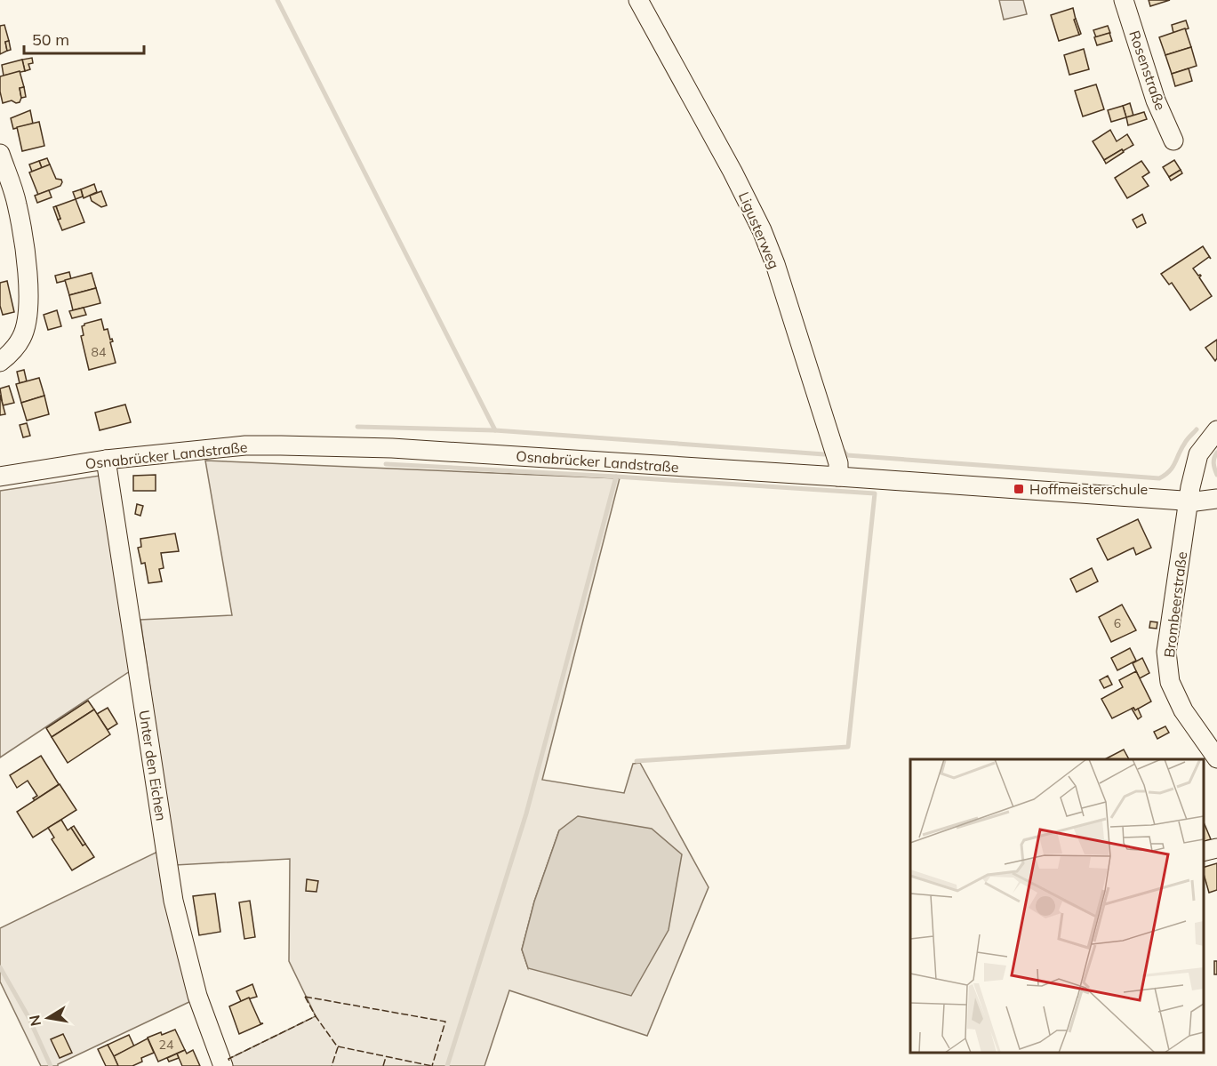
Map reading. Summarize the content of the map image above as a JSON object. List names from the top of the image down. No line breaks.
{"streets":{"street":["Rosenstraße","Ligusterweg","Osnabrücker Landstraße","Brombeerstraße","Unter den Eichen"]},"crossings":[["Ligusterweg","Osnabrücker Landstraße"],["Osnabrücker Landstraße","Brombeerstraße"],["Osnabrücker Landstraße","Unter den Eichen"]],"places":{"transit":["Hoffmeisterschule"]},"house_numbers":["84","6","24"],"scale_bar":"50 m","north":"left"}
